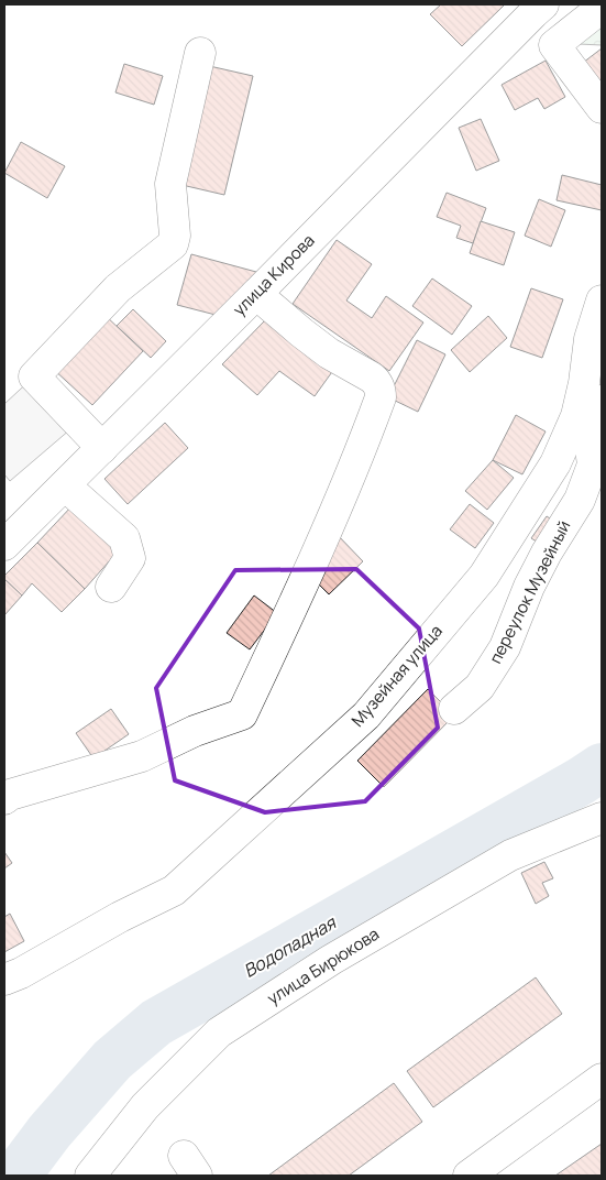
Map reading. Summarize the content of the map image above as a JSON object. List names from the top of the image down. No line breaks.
{"streets":{"street":["улица Кирова","переулок Музейный","Музейная улица","улица Бирюкова"]},"crossings":[["переулок Музейный","Музейная улица"]],"water":["Водопадная"]}
